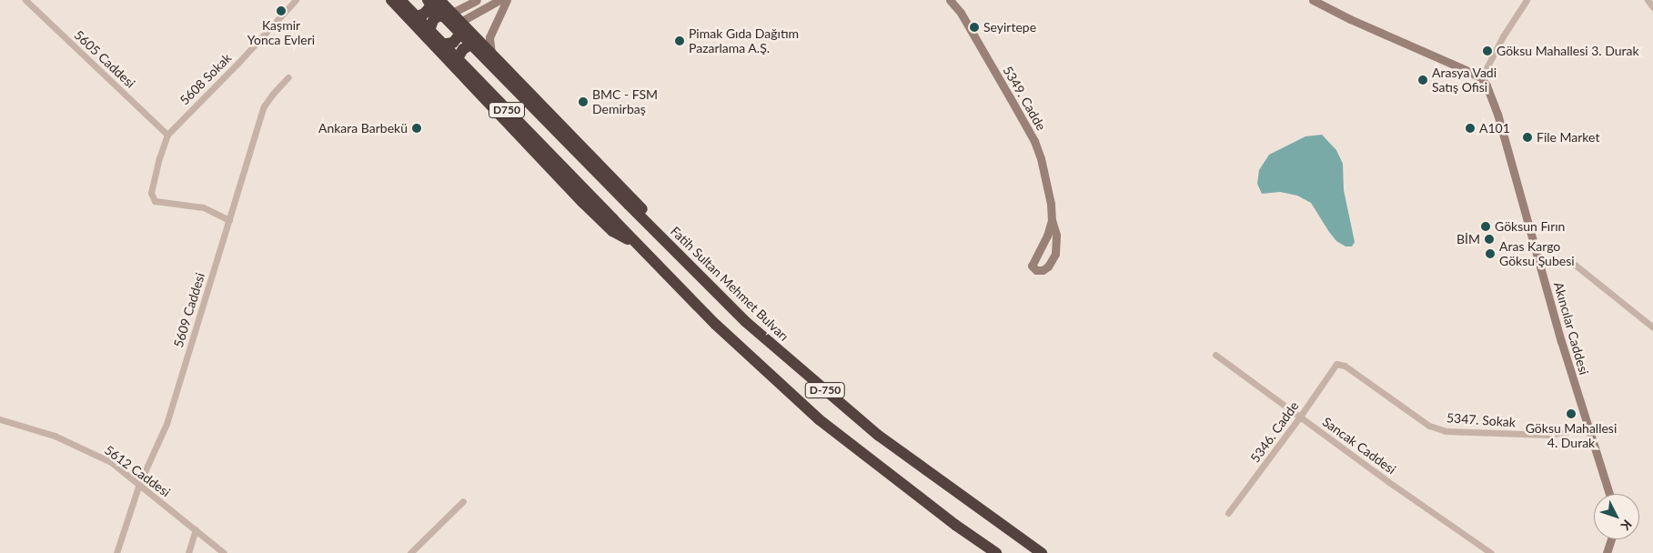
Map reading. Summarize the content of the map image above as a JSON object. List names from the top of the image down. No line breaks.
{"streets":{"highway":["D750","Fatih Sultan Mehmet Bulvarı","D-750"],"street":["5605 Caddesi","5608 Sokak","5349. Cadde","5609 Caddesi","Akıncılar Caddesi","5347. Sokak","5346. Cadde","Sancak Caddesi","5612 Caddesi"]},"crossings":[["5605 Caddesi","5608 Sokak"],["5609 Caddesi","5612 Caddesi"],["Akıncılar Caddesi","5347. Sokak"],["5347. Sokak","5346. Cadde"],["5346. Cadde","Sancak Caddesi"]],"places":["Kaşmir Yonca Evleri","Seyirtepe","Pimak Gıda Dağıtım Pazarlama A.Ş.","Göksu Mahallesi 3. Durak","Arasya Vadi Satış Ofisi","BMC - FSM Demirbaş","Ankara Barbekü","A101","File Market","Göksun Fırın","BİM","Aras Kargo Göksu Şubesi","Göksu Mahallesi 4. Durak"],"north":"bottom right"}
